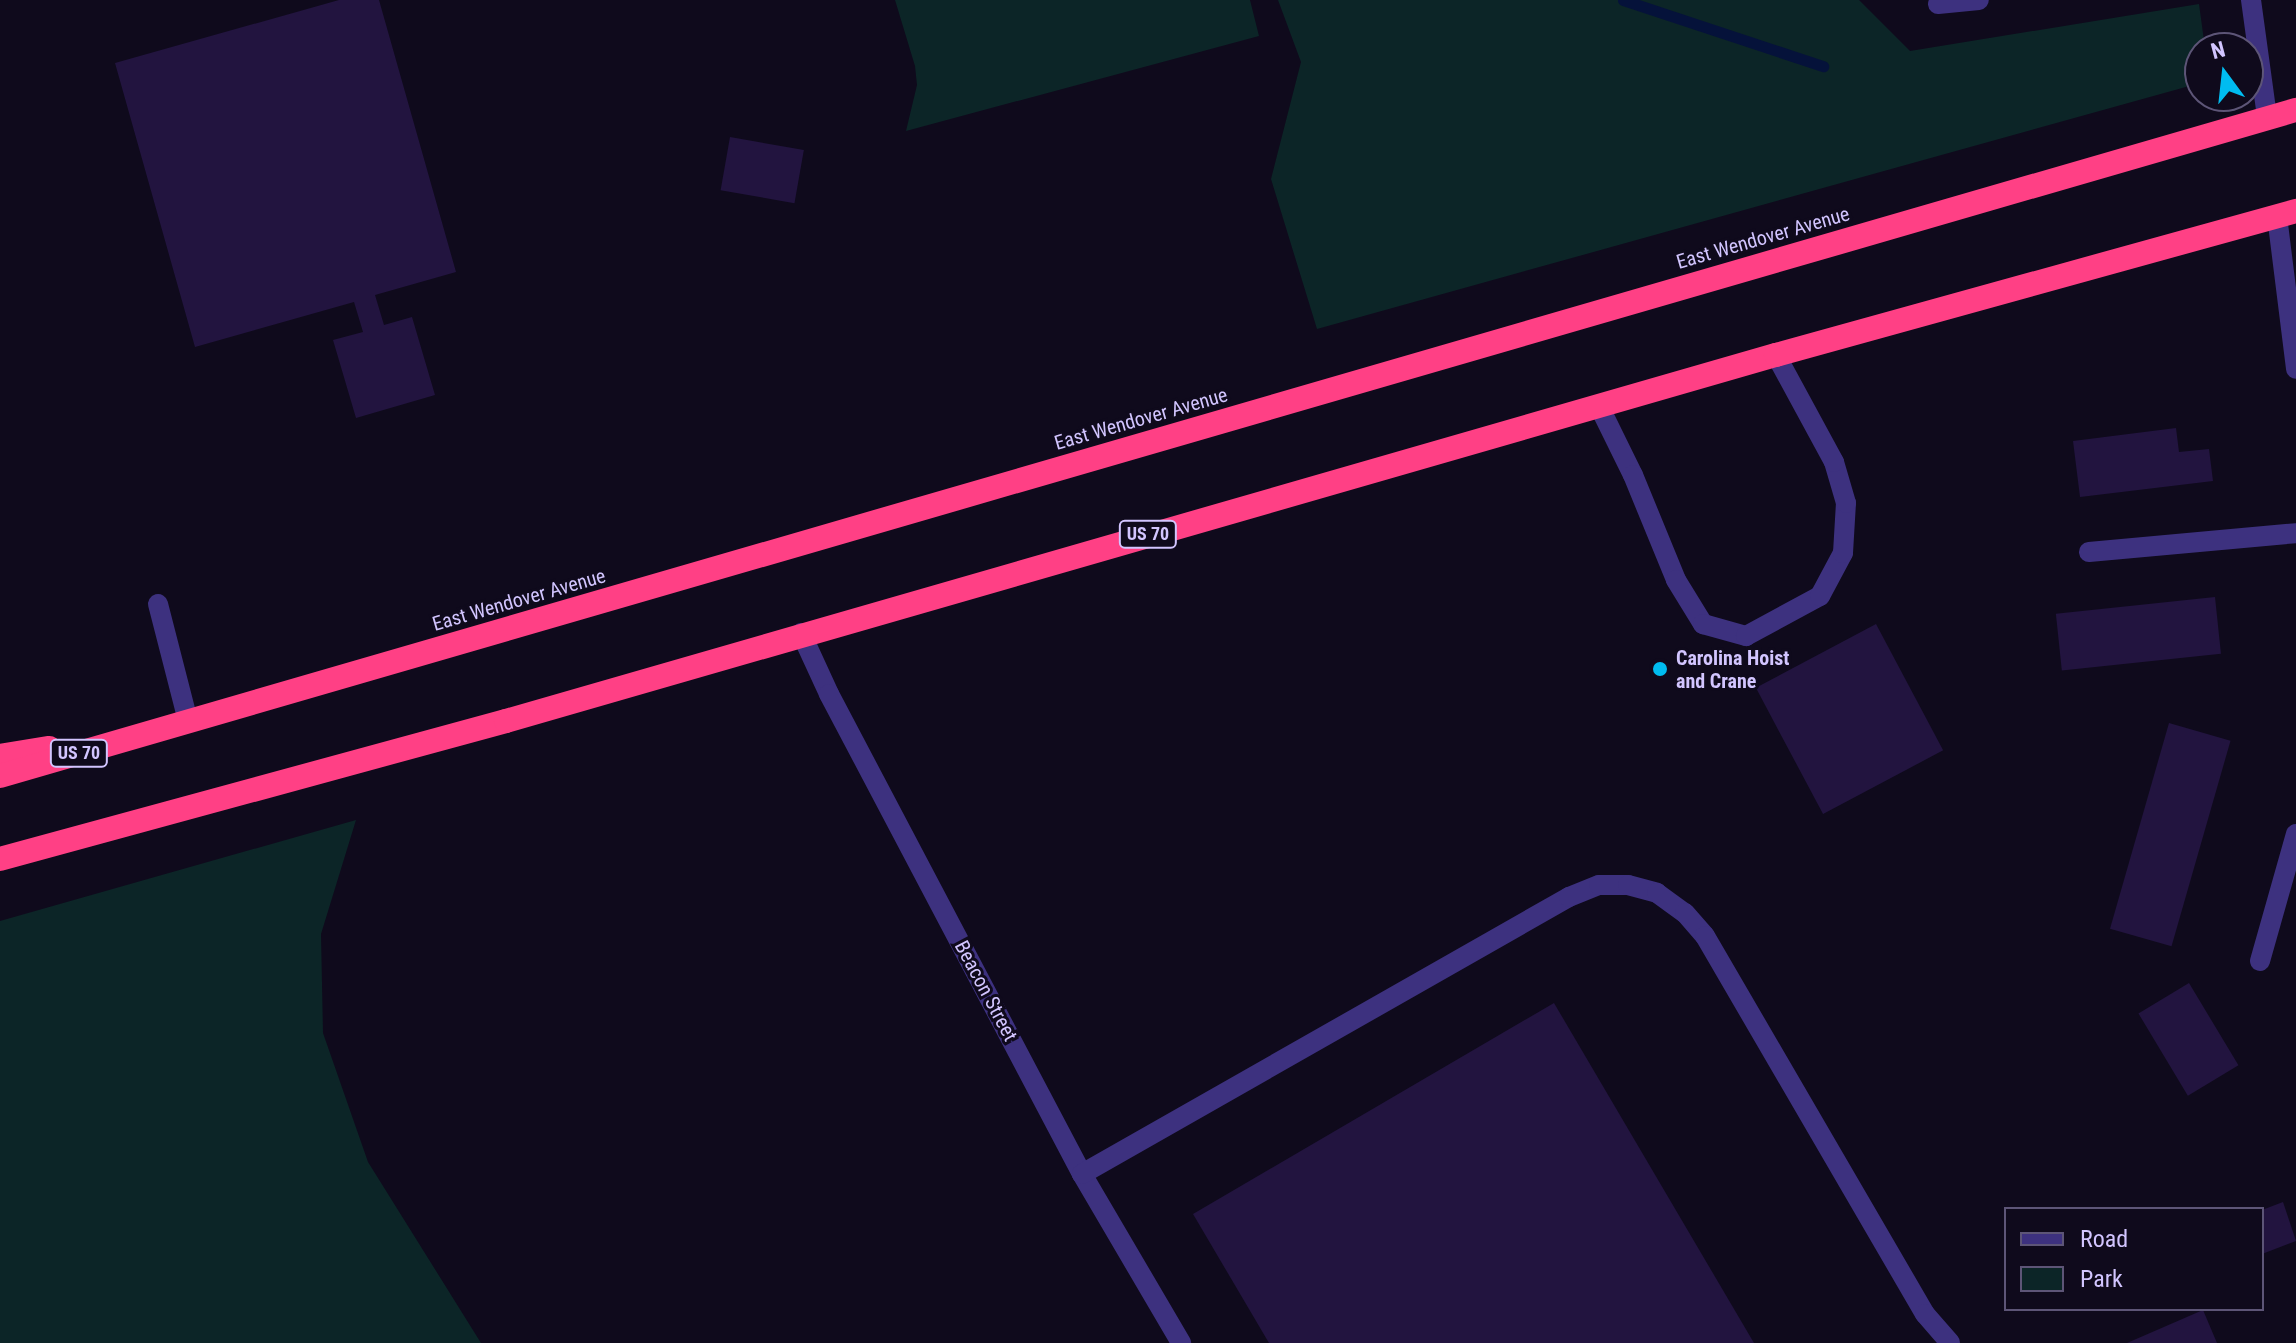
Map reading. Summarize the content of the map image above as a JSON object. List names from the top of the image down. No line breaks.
{"streets":{"highway":["East Wendover Avenue","US 70"],"street":["Beacon Street"]},"crossings":[["US 70","Beacon Street"]],"places":["Carolina Hoist and Crane"],"legend":["Road","Park"],"north":"top"}
